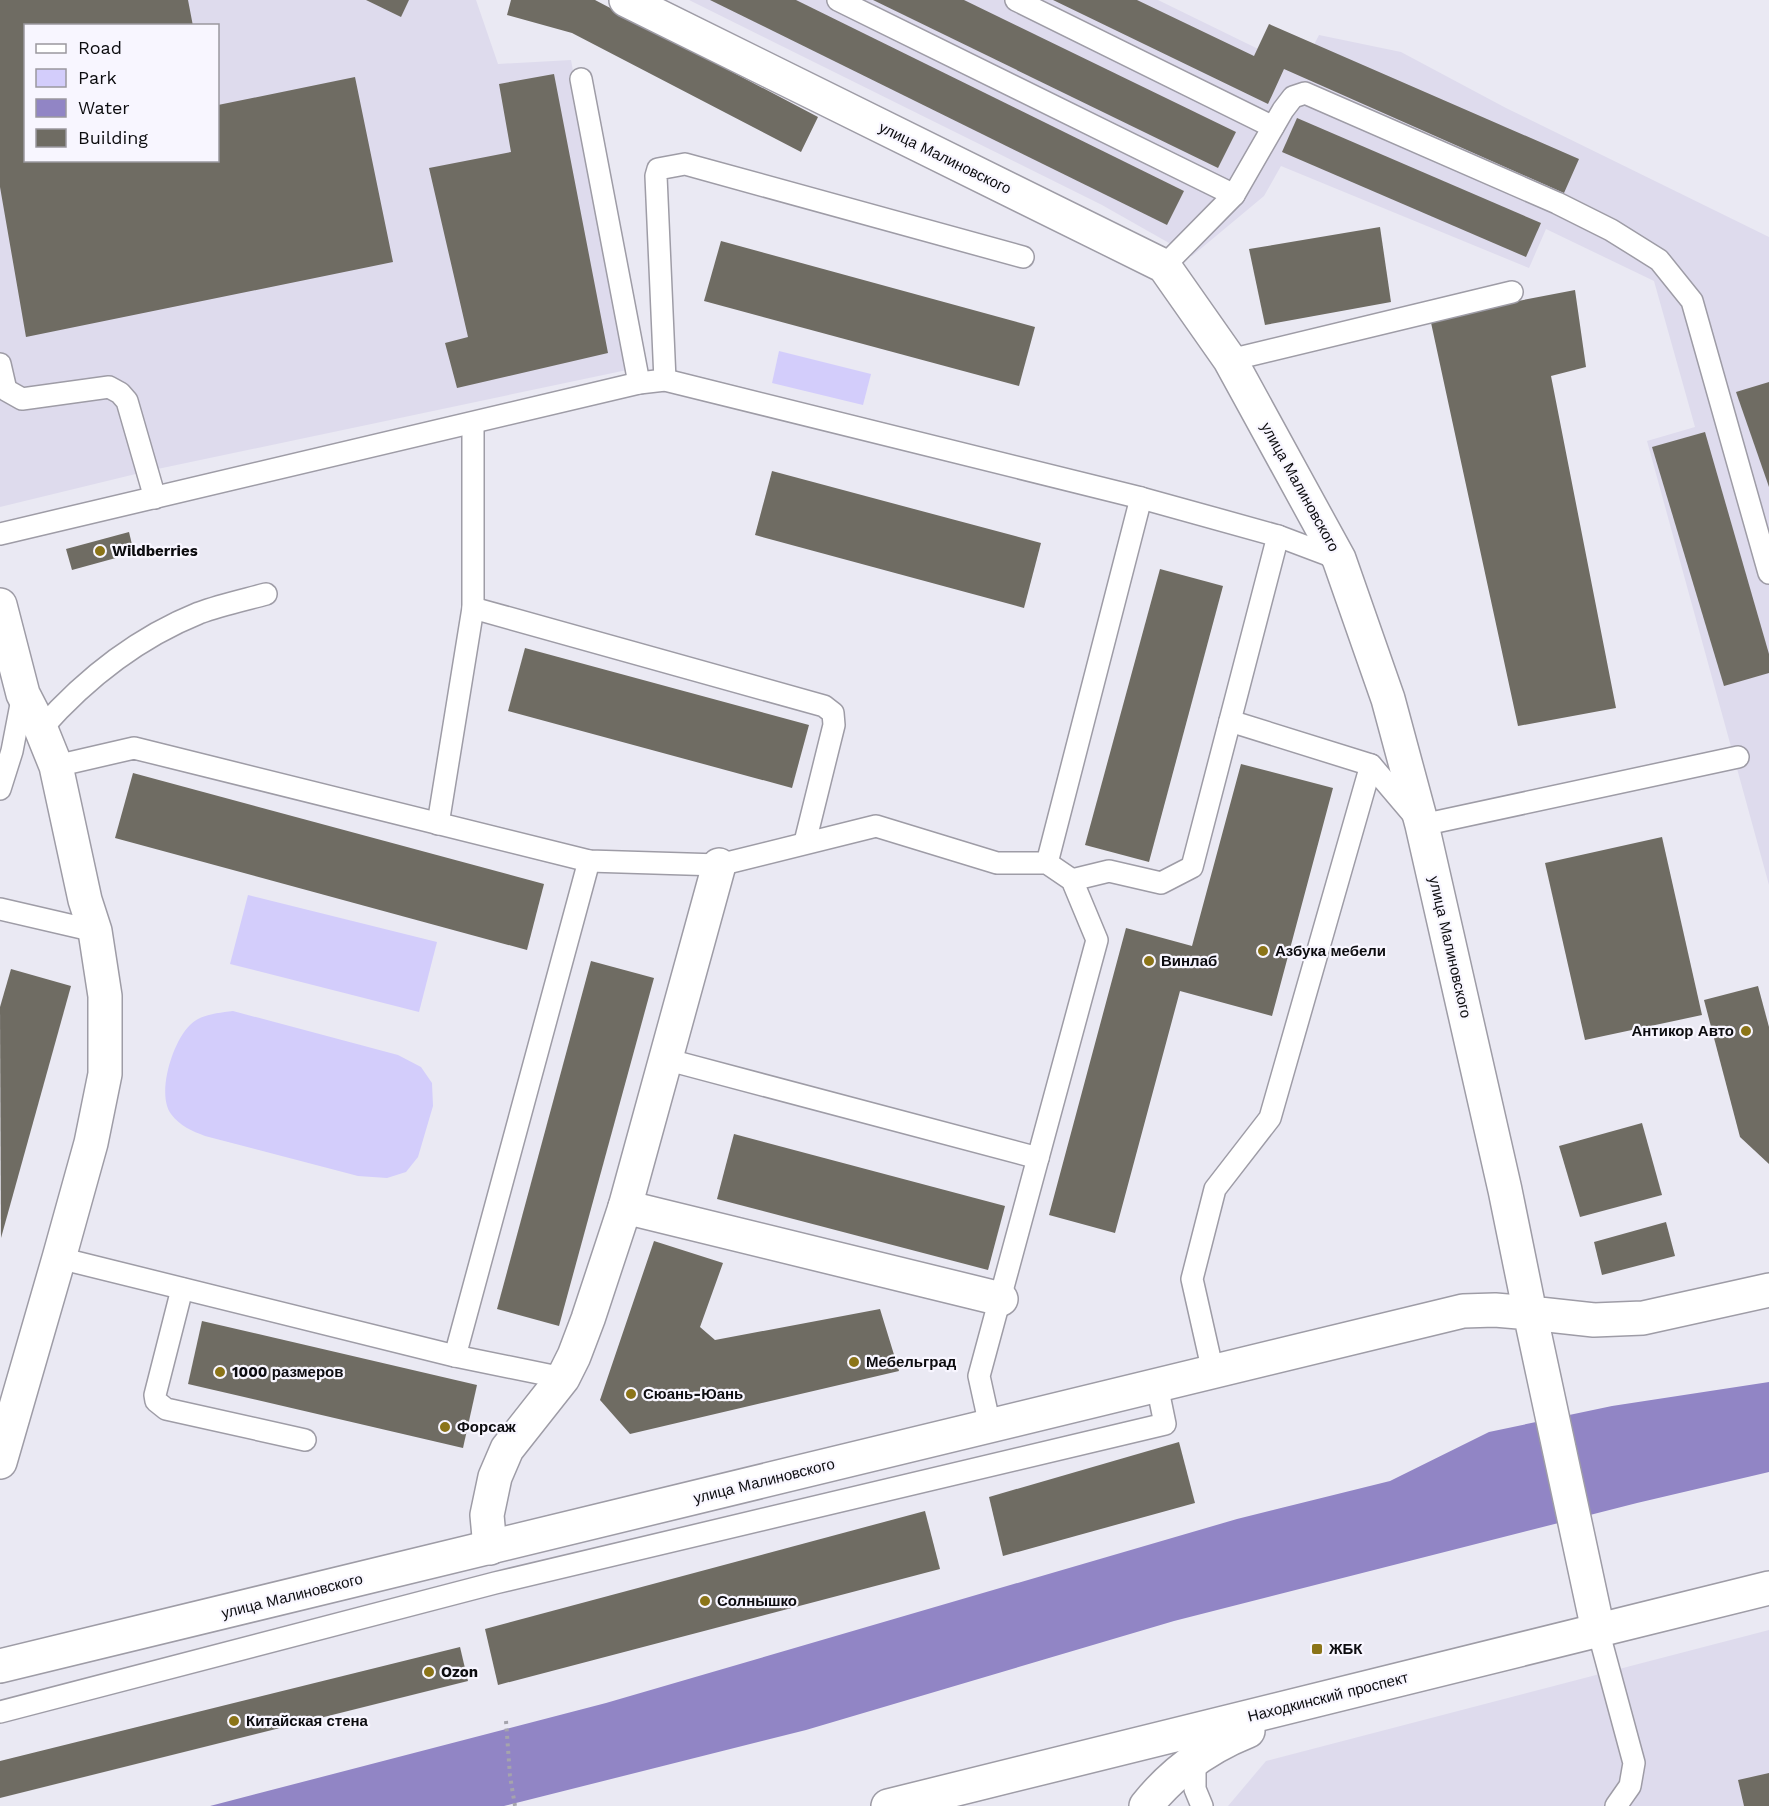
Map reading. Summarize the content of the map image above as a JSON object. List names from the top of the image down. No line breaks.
{"streets":{"street":["улица Малиновского","Находкинский проспект"]},"places":{"other":["Wildberries","Азбука мебели","Винлаб","Антикор Авто","Мебельград","1000 размеров","Сюань-Юань","Форсаж","Солнышко","Ozon","Китайская стена"],"transit":["ЖБК"]},"legend":["Road","Park","Water","Building"]}
